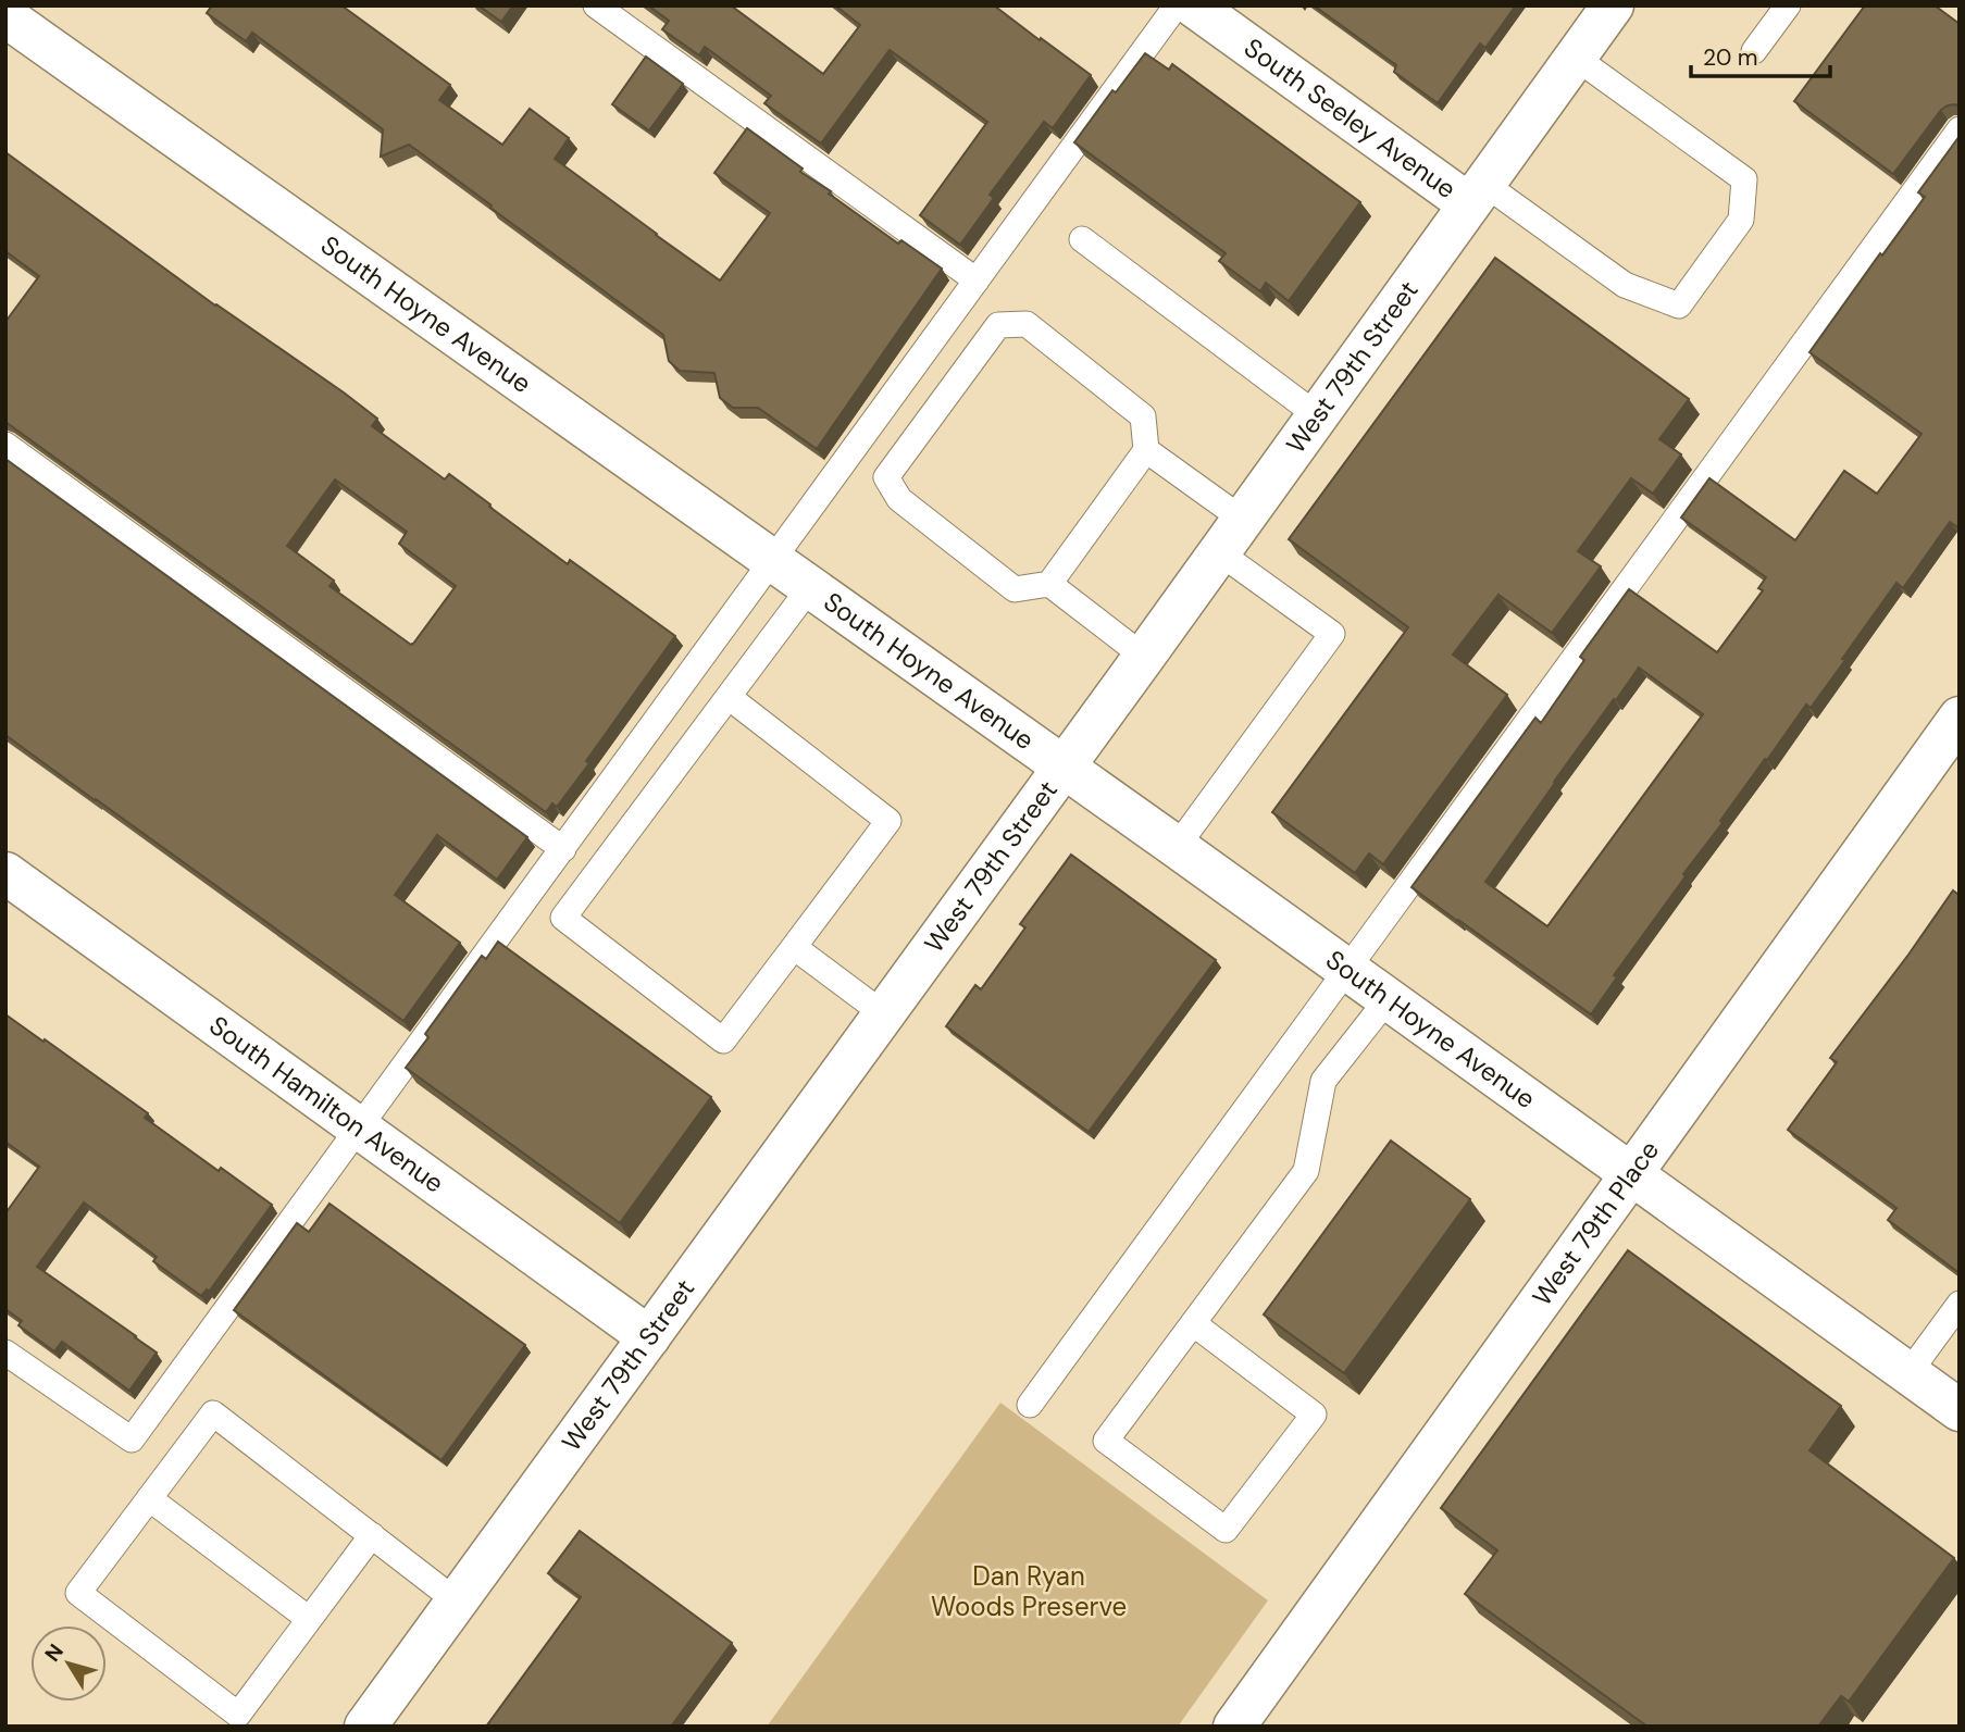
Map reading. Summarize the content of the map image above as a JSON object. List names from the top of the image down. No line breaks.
{"streets":{"street":["South Seeley Avenue","South Hoyne Avenue","West 79th Street","South Hamilton Avenue","West 79th Place"]},"crossings":[["South Seeley Avenue","West 79th Street"],["South Hoyne Avenue","West 79th Street"],["South Hoyne Avenue","West 79th Place"],["West 79th Street","South Hamilton Avenue"]],"parks":["Dan Ryan Woods Preserve"],"scale_bar":"20 m","north":"top left"}
